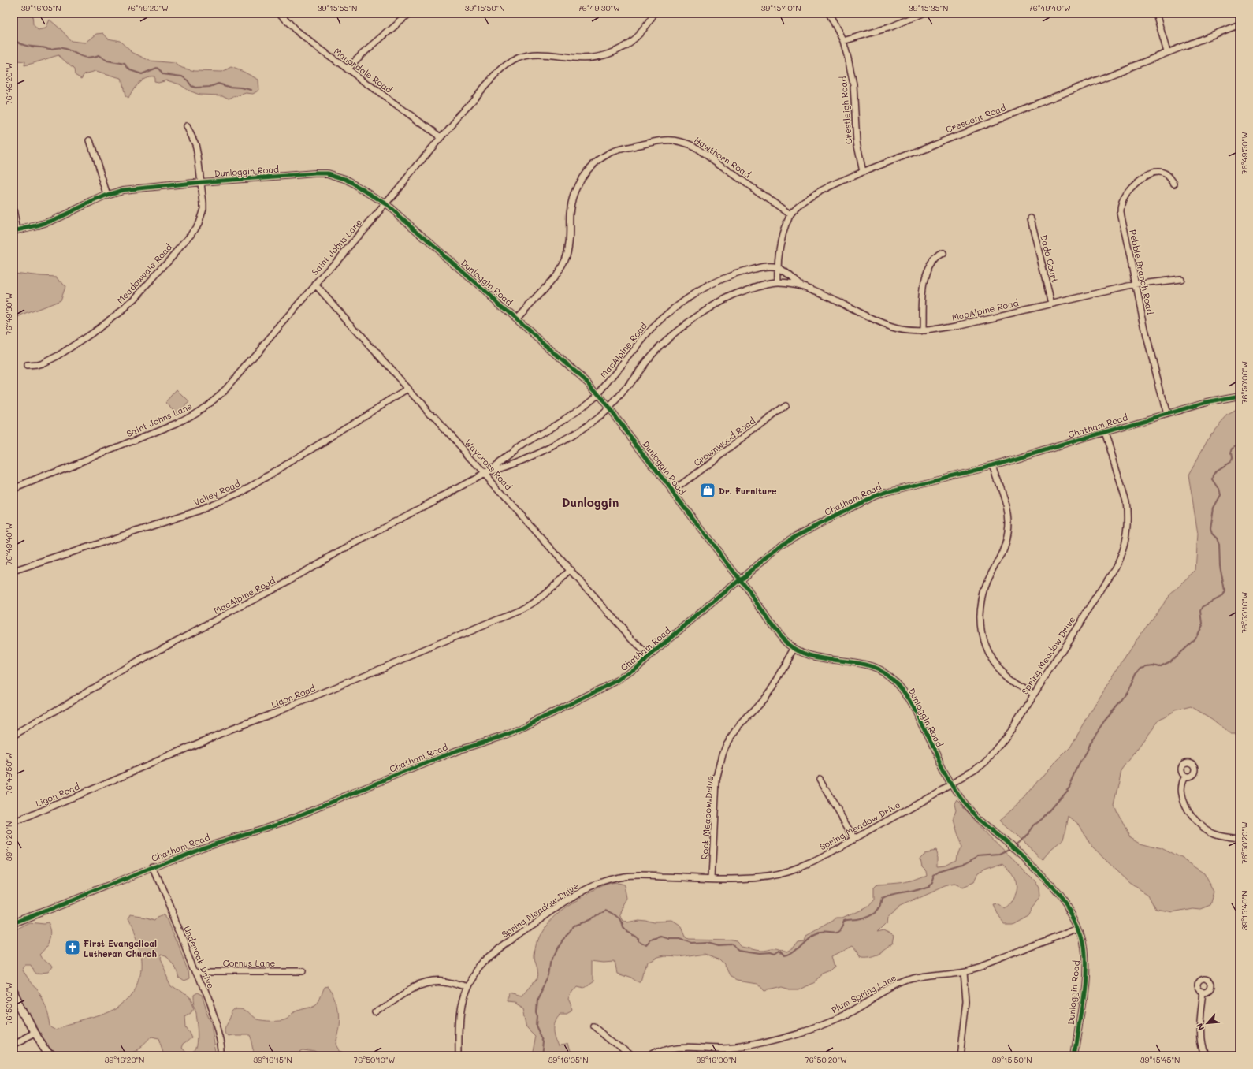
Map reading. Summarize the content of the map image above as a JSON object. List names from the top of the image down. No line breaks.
{"streets":{"street":["Manordale Road","Crestleigh Road","Crescent Road","Hawthorn Road","Dunloggin Road","Saint Johns Lane","Dado Court","Pebble Branch Road","Meadowvale Road","MacAlpine Road","Chatham Road","Crownwood Road","Waycross Road","Valley Road","Spring Meadow Drive","Ligon Road","Rock Meadow Drive","Underoak Drive","Cornus Lane","Plum Spring Lane"]},"crossings":[["Manordale Road","Saint Johns Lane"],["Crestleigh Road","Crescent Road"],["Crescent Road","Hawthorn Road"],["Crescent Road","MacAlpine Road"],["Hawthorn Road","Dunloggin Road"],["Dunloggin Road","Saint Johns Lane"],["Dunloggin Road","Meadowvale Road"],["Dunloggin Road","MacAlpine Road"],["Dunloggin Road","Chatham Road"],["Dunloggin Road","Crownwood Road"],["Dunloggin Road","Spring Meadow Drive"],["Dunloggin Road","Rock Meadow Drive"],["Dunloggin Road","Plum Spring Lane"],["Saint Johns Lane","Waycross Road"],["Dado Court","MacAlpine Road"],["Pebble Branch Road","MacAlpine Road"],["Pebble Branch Road","Chatham Road"],["MacAlpine Road","Waycross Road"],["Chatham Road","Waycross Road"],["Chatham Road","Spring Meadow Drive"],["Chatham Road","Underoak Drive"],["Waycross Road","Valley Road"],["Waycross Road","Ligon Road"],["Spring Meadow Drive","Rock Meadow Drive"],["Underoak Drive","Cornus Lane"]],"districts":["Dunloggin"],"places":{"shop":["Dr. Furniture"],"church":["First Evangelical Lutheran Church"]},"north":"bottom left","coordinates":["39°16'05\"N","76°49'20\"W","39°15'55\"N","39°15'50\"N","76°49'30\"W","39°15'40\"N","39°15'35\"N","76°49'40\"W","76°49'50\"W","76°50'00\"W","76°50'10\"W","39°16'20\"N","76°50'20\"W","39°16'15\"N","39°16'00\"N","39°15'45\"N"]}
